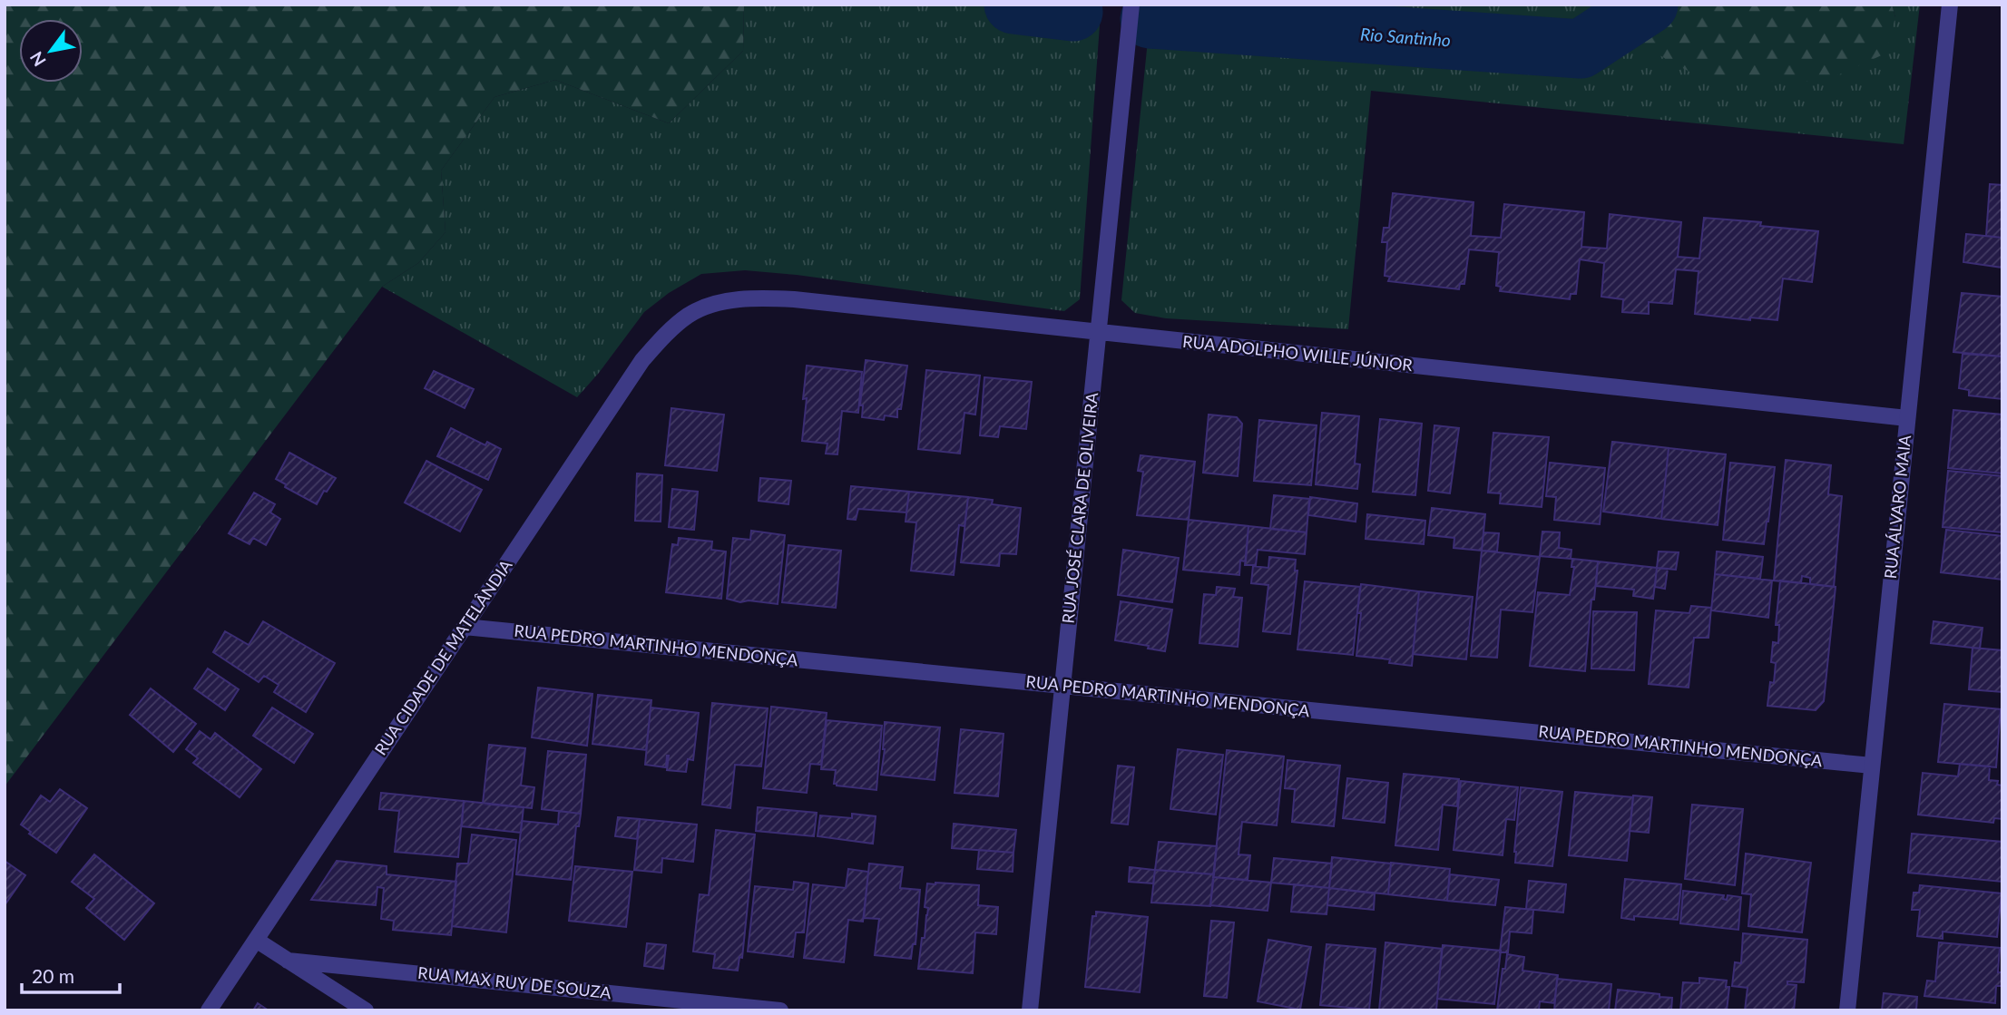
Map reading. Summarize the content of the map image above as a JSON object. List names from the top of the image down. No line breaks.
{"streets":{"street":["RUA ADOLPHO WILLE JÚNIOR","RUA ÁLVARO MAIA","RUA JOSÉ CLARA DE OLIVEIRA","RUA PEDRO MARTINHO MENDONÇA","RUA CIDADE DE MATELÂNDIA","RUA MAX RUY DE SOUZA"]},"crossings":[["RUA ADOLPHO WILLE JÚNIOR","RUA ÁLVARO MAIA"],["RUA ADOLPHO WILLE JÚNIOR","RUA JOSÉ CLARA DE OLIVEIRA"],["RUA ADOLPHO WILLE JÚNIOR","RUA CIDADE DE MATELÂNDIA"],["RUA ÁLVARO MAIA","RUA PEDRO MARTINHO MENDONÇA"],["RUA JOSÉ CLARA DE OLIVEIRA","RUA PEDRO MARTINHO MENDONÇA"],["RUA PEDRO MARTINHO MENDONÇA","RUA CIDADE DE MATELÂNDIA"]],"water":["Rio Santinho"],"scale_bar":"20 m","north":"bottom left"}
